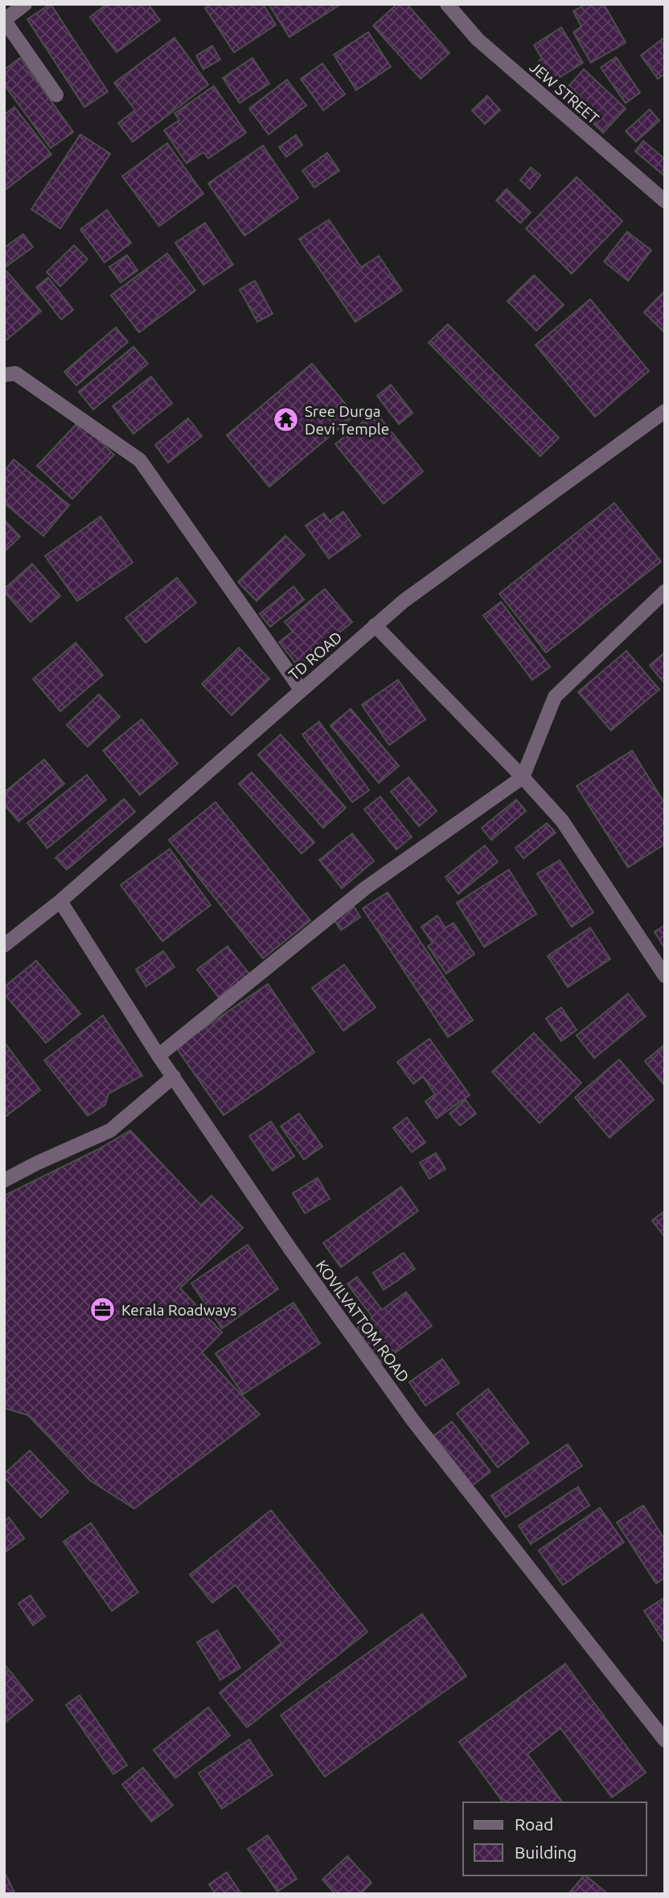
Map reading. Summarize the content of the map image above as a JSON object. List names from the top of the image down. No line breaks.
{"streets":{"street":["JEW STREET","TD ROAD","KOVILVATTOM ROAD"]},"crossings":[["TD ROAD","KOVILVATTOM ROAD"]],"places":{"temple":["Sree Durga Devi Temple"],"office":["Kerala Roadways"]},"legend":["Road","Building"]}
